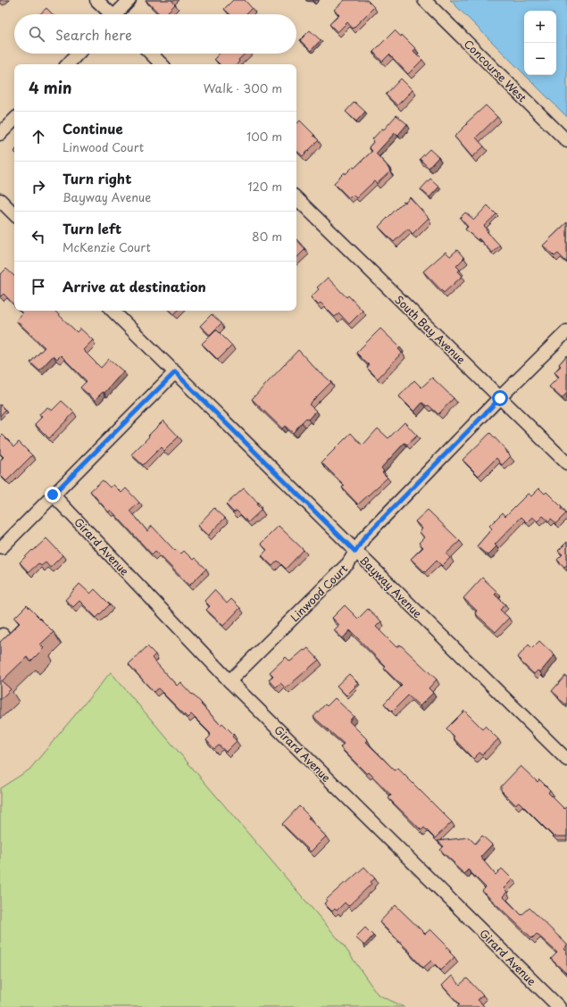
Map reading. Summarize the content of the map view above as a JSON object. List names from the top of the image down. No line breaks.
{"streets":{"street":["Concourse West","South Bay Avenue","Girard Avenue","Bayway Avenue","Linwood Court"]},"crossings":[["South Bay Avenue","Linwood Court"],["Girard Avenue","Linwood Court"],["Bayway Avenue","Linwood Court"]],"page":{"map_buttons":["+","−"],"search":"Search here","heading":["4 min","Walk · 300 m"],"list":[["Continue","Linwood Court","100 m"],["Turn right","Bayway Avenue","120 m"],["Turn left","McKenzie Court","80 m"],"Arrive at destination"]}}
